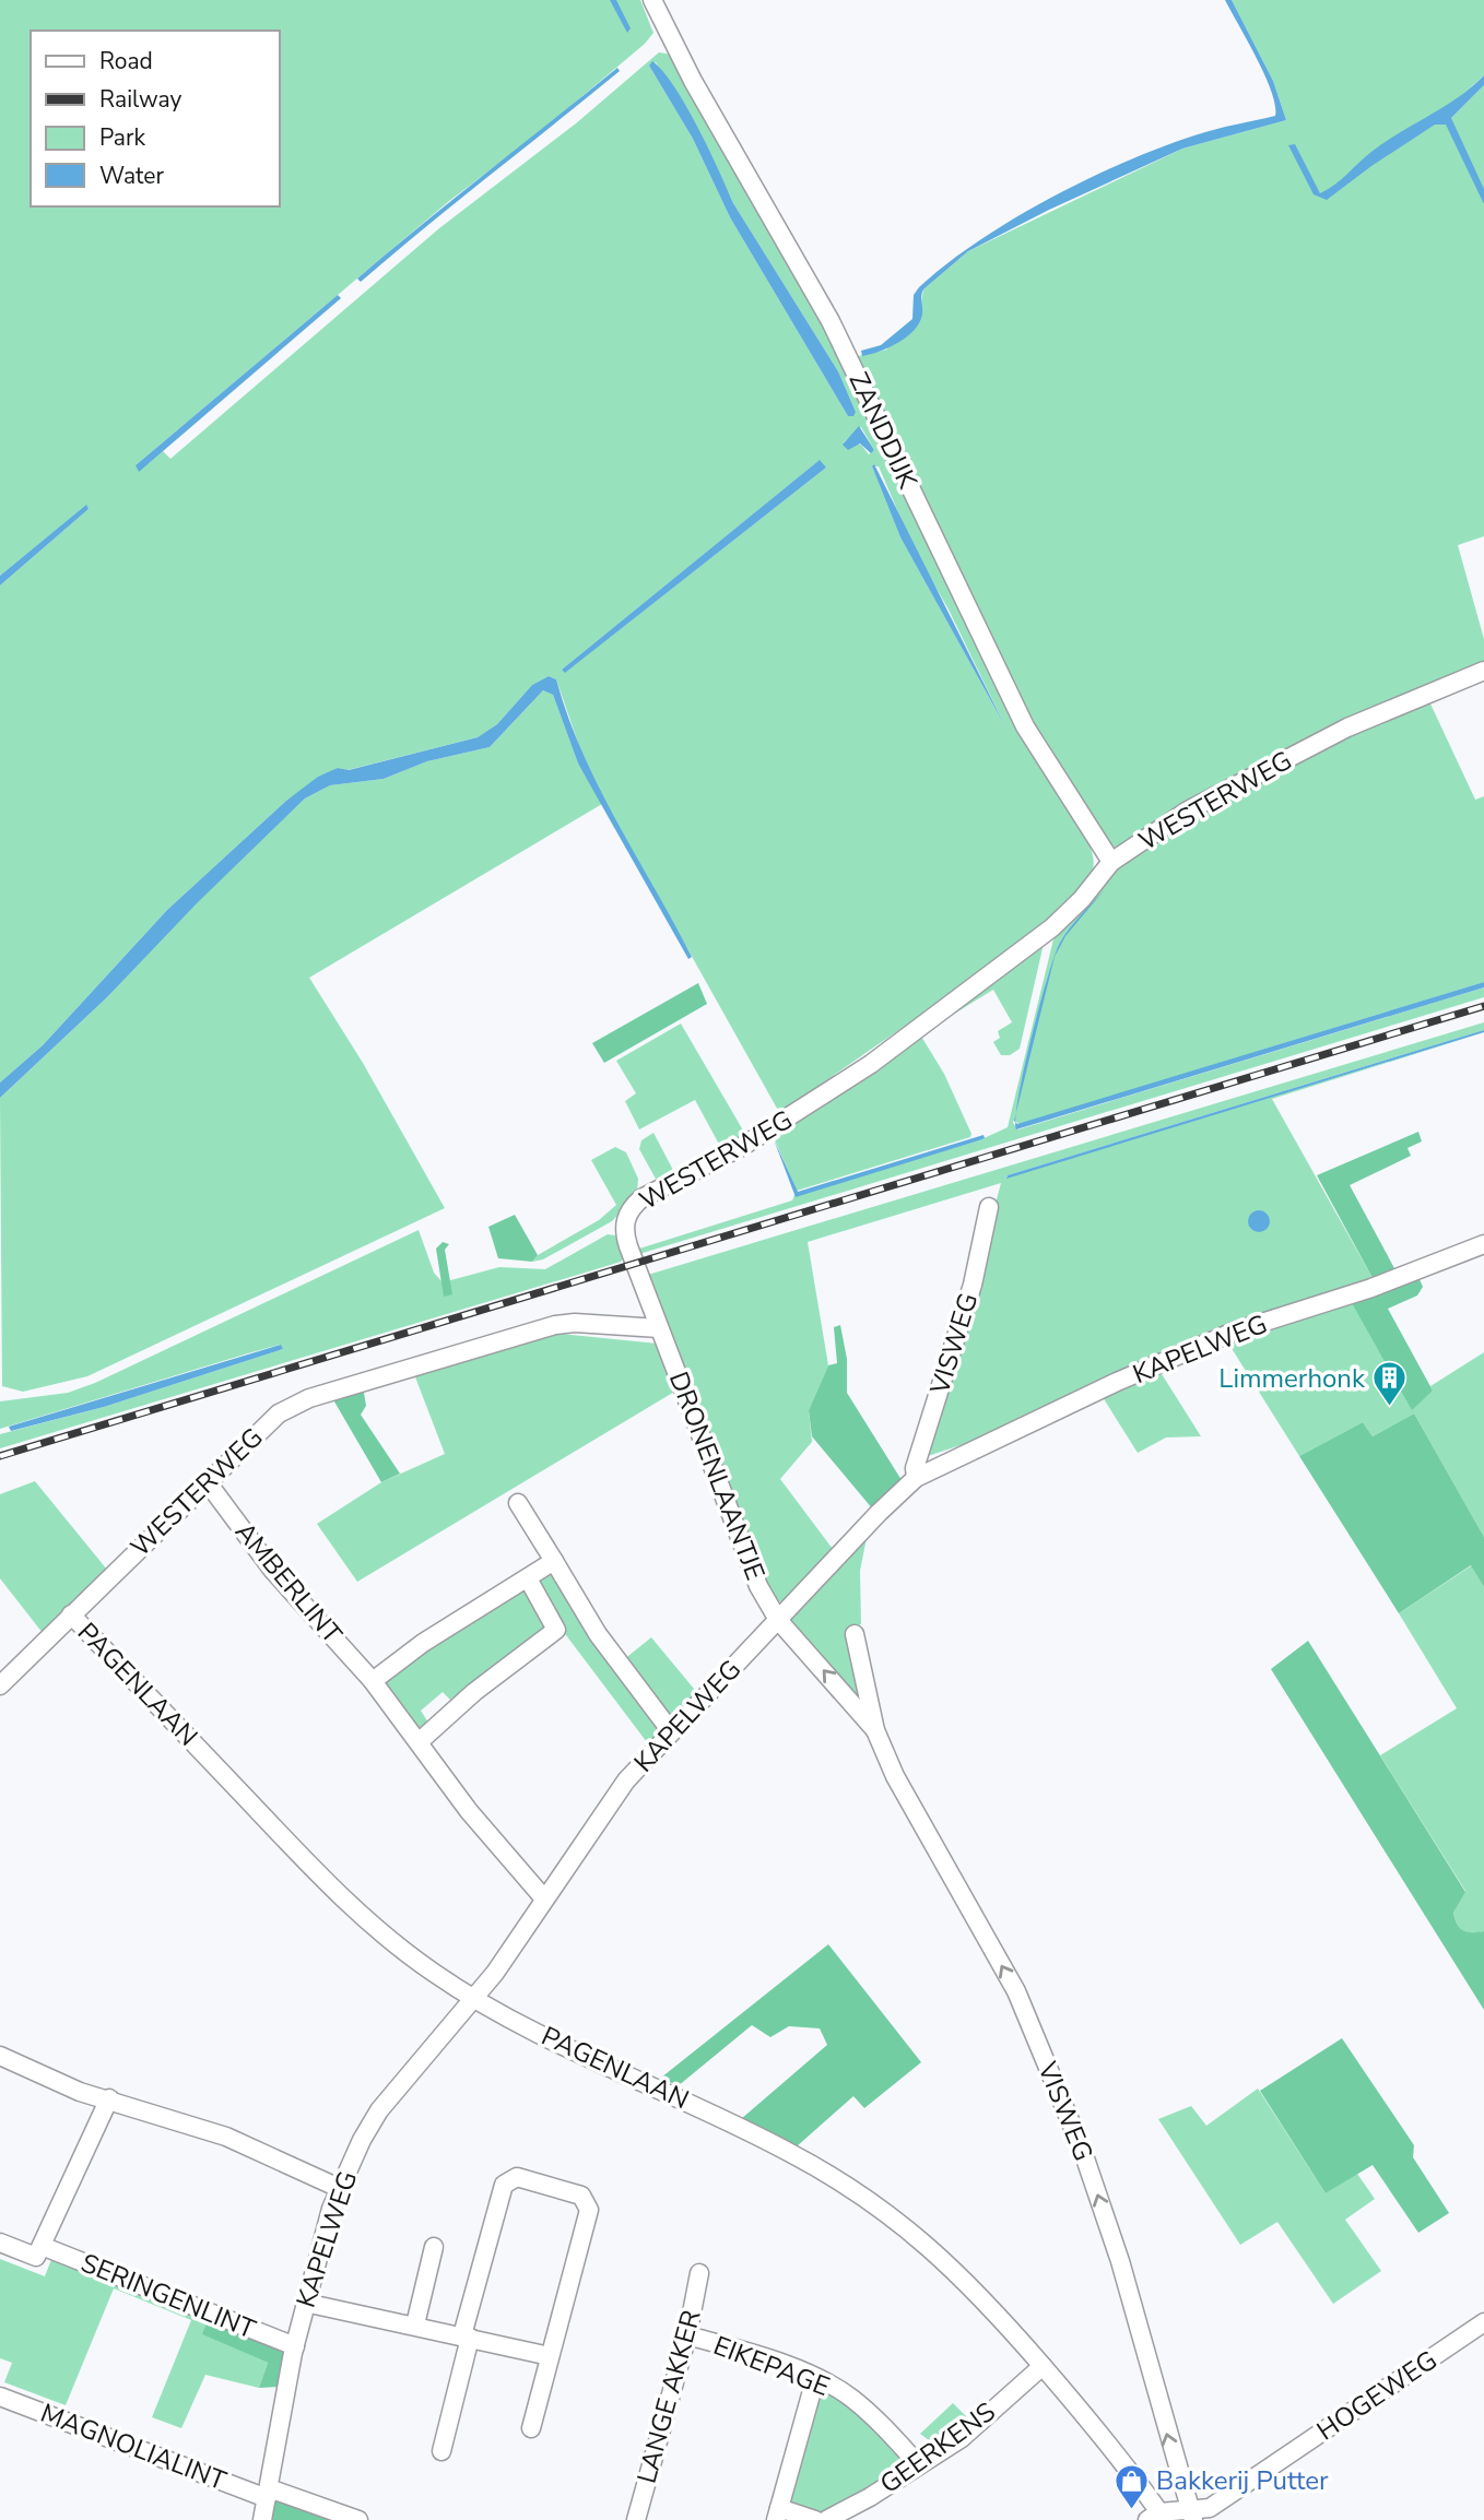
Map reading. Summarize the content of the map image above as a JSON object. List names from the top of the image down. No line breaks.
{"streets":{"street":["ZANDDIJK","WESTERWEG","VISWEG","KAPELWEG","DRONENLAANTJE","AMBERLINT","PAGENLAAN","SERINGENLINT","EIKEPAGE","HOGEWEG","LANGE AKKER","MAGNOLIALINT","GEERKENS"]},"crossings":[["ZANDDIJK","WESTERWEG"],["WESTERWEG","DRONENLAANTJE"],["WESTERWEG","AMBERLINT"],["WESTERWEG","PAGENLAAN"],["VISWEG","KAPELWEG"],["VISWEG","DRONENLAANTJE"],["VISWEG","HOGEWEG"],["KAPELWEG","DRONENLAANTJE"],["KAPELWEG","AMBERLINT"],["KAPELWEG","PAGENLAAN"],["KAPELWEG","SERINGENLINT"],["KAPELWEG","MAGNOLIALINT"],["PAGENLAAN","HOGEWEG"],["PAGENLAAN","GEERKENS"],["EIKEPAGE","LANGE AKKER"],["EIKEPAGE","GEERKENS"]],"one_way":["VISWEG"],"places":{"building":["Limmerhonk"],"shop":["Bakkerij Putter"]},"legend":["Road","Railway","Park","Water"]}
